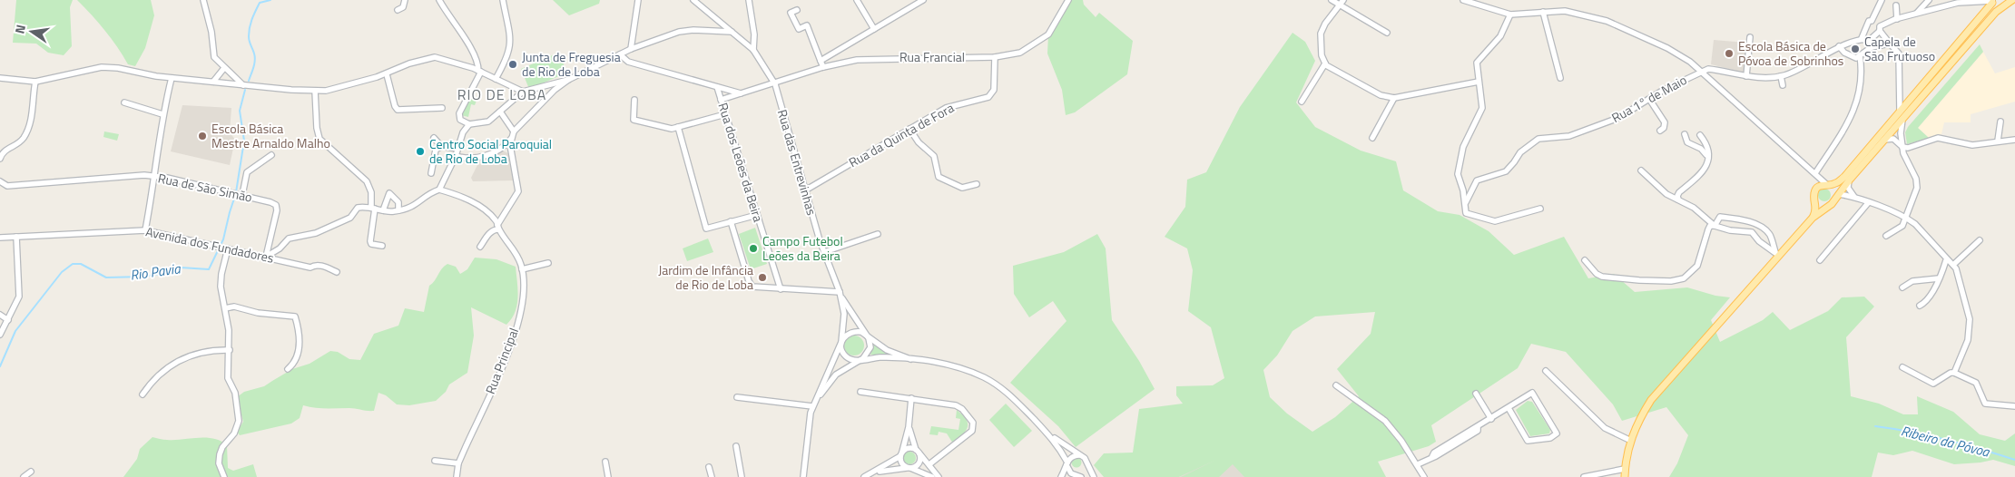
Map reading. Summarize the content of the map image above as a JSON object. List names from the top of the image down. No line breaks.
{"streets":{"street":["Rua Francial","Rua 1° de Maio","Rua da Quinta de Fora","Rua dos Leões da Beira","Rua das Entrevinhas","Rua de São Simão","Avenida dos Fundadores","Rua Principal"]},"crossings":[["Rua Francial","Rua da Quinta de Fora"],["Rua Francial","Rua dos Leões da Beira"],["Rua Francial","Rua das Entrevinhas"],["Rua da Quinta de Fora","Rua das Entrevinhas"],["Rua de São Simão","Avenida dos Fundadores"]],"districts":["RIO DE LOBA"],"water":["Rio Pavia","Ribeiro da Póvoa"],"places":["Capela de São Frutuoso","Escola Básica de Póvoa de Sobrinhos","Junta de Freguesia de Rio de Loba","Escola Básica Mestre Arnaldo Malho","Centro Social Paroquial de Rio de Loba","Campo Futebol Leões da Beira","Jardim de Infância de Rio de Loba"],"north":"left"}
